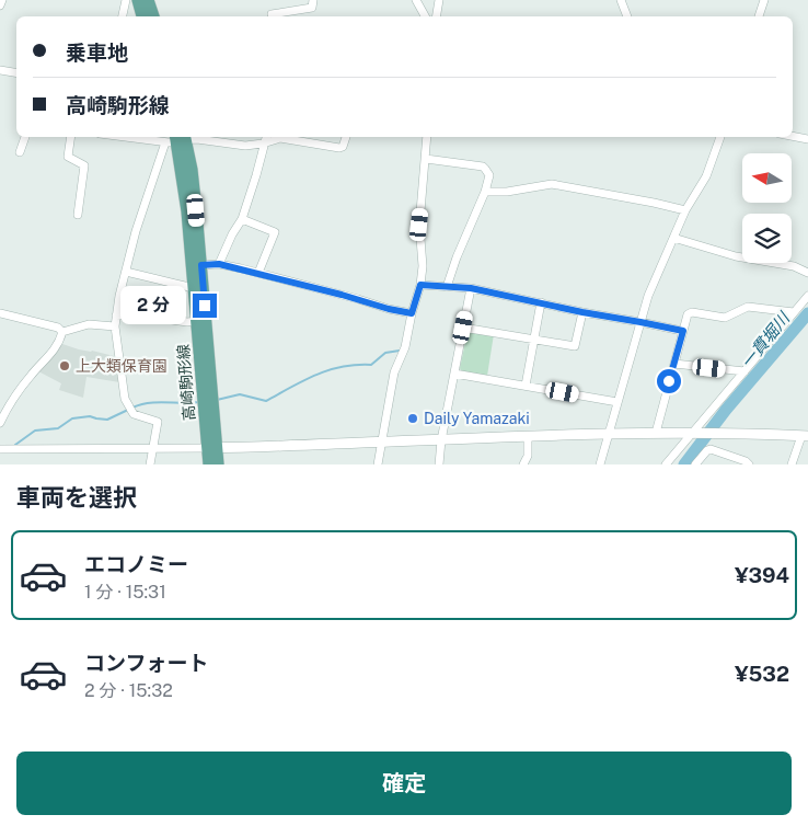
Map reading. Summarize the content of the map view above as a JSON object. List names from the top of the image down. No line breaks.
{"streets":{"main road":["高崎駒形線"]},"water":["一貫堀川"],"places":["上大類保育園","Daily Yamazaki"],"north":"left","page":{"banner":["乗車地","高崎駒形線"],"bubble":"2 分","heading":"車両を選択","list":[{"name":"エコノミー","note":"1 分 · 15:31","value":"¥394"},{"name":"コンフォート","note":"2 分 · 15:32","value":"¥532"}],"buttons":"確定"}}
